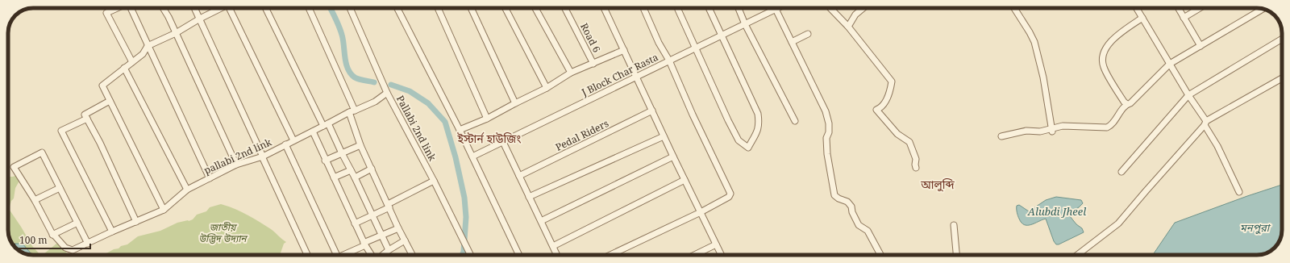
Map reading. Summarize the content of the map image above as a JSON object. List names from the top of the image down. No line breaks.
{"streets":{"street":["Road 6","J Block Char Rasta","Pallabi 2nd link","Pedal Riders","pallabi 2nd link"]},"crossings":[["Pallabi 2nd link","pallabi 2nd link"]],"districts":["ইস্টার্ন হাউজিং","আলুব্দি"],"water":["Alubdi Jheel","মনপুরা"],"parks":["জাতীয় উদ্ভিদ উদ্যান"],"scale_bar":"100 m"}
